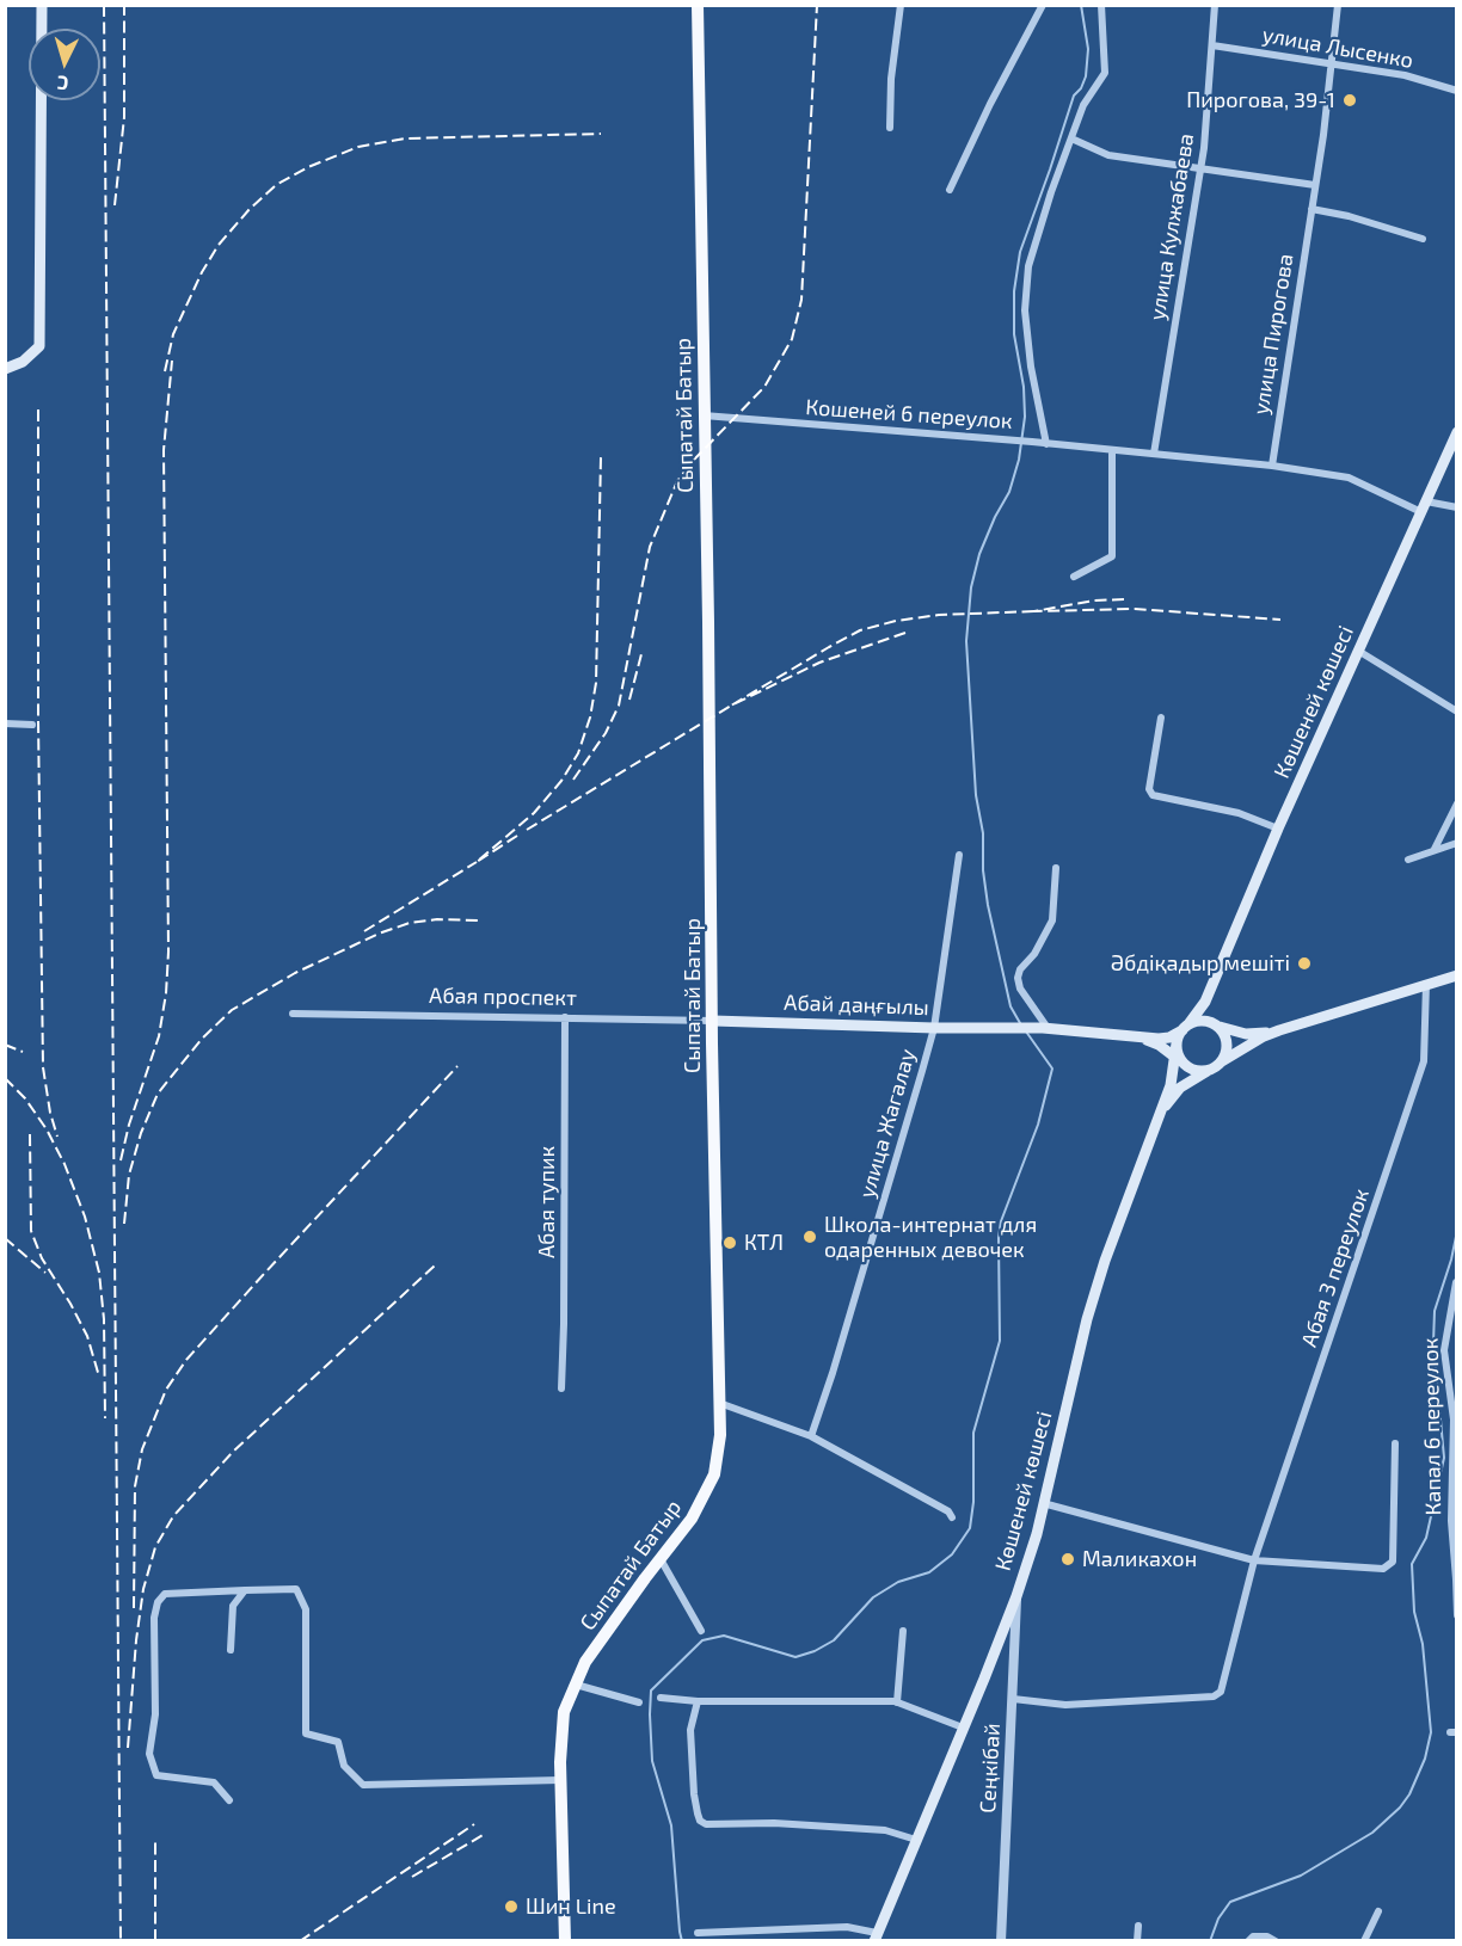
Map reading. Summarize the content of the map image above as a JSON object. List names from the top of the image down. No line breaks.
{"streets":{"main road":["Сыпатай Батыр","Көшеней көшесі","Абай даңғылы"],"street":["улица Лысенко","улица Кулжабаева","улица Пирогова","Кошеней 6 переулок","Абая проспект","улица Жагалау","Абая тупик","Абая 3 переулок","Капал 6 переулок","Сеңкібай"]},"crossings":[["улица Лысенко","улица Кулжабаева"],["улица Лысенко","улица Пирогова"],["улица Кулжабаева","Кошеней 6 переулок"],["улица Пирогова","Кошеней 6 переулок"],["Кошеней 6 переулок","Сыпатай Батыр"],["Кошеней 6 переулок","Көшеней көшесі"],["Сыпатай Батыр","Абая проспект"],["Сыпатай Батыр","Абай даңғылы"],["Көшеней көшесі","Сеңкібай"],["Абая проспект","Абай даңғылы"],["Абая проспект","Абая тупик"],["Абай даңғылы","улица Жагалау"],["Абая 3 переулок","Сеңкібай"]],"places":["Пирогова, 39-1","Әбдіқадыр мешіті","Школа-интернат для одаренных девочек","КТЛ","Маликахон","Шин Line"],"north":"bottom"}
